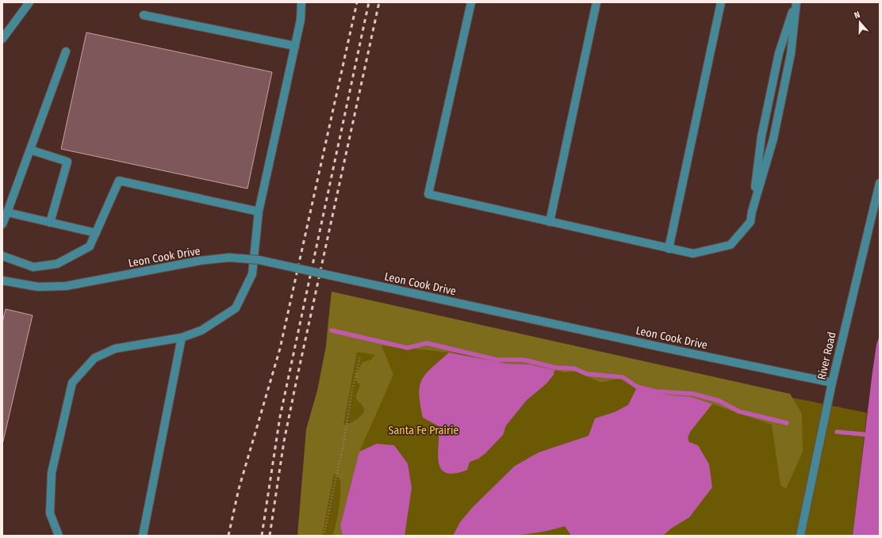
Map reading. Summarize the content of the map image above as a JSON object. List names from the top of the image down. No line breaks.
{"streets":{"street":["Leon Cook Drive","River Road"]},"crossings":[["Leon Cook Drive","River Road"]],"parks":["Santa Fe Prairie"],"north":"top"}
